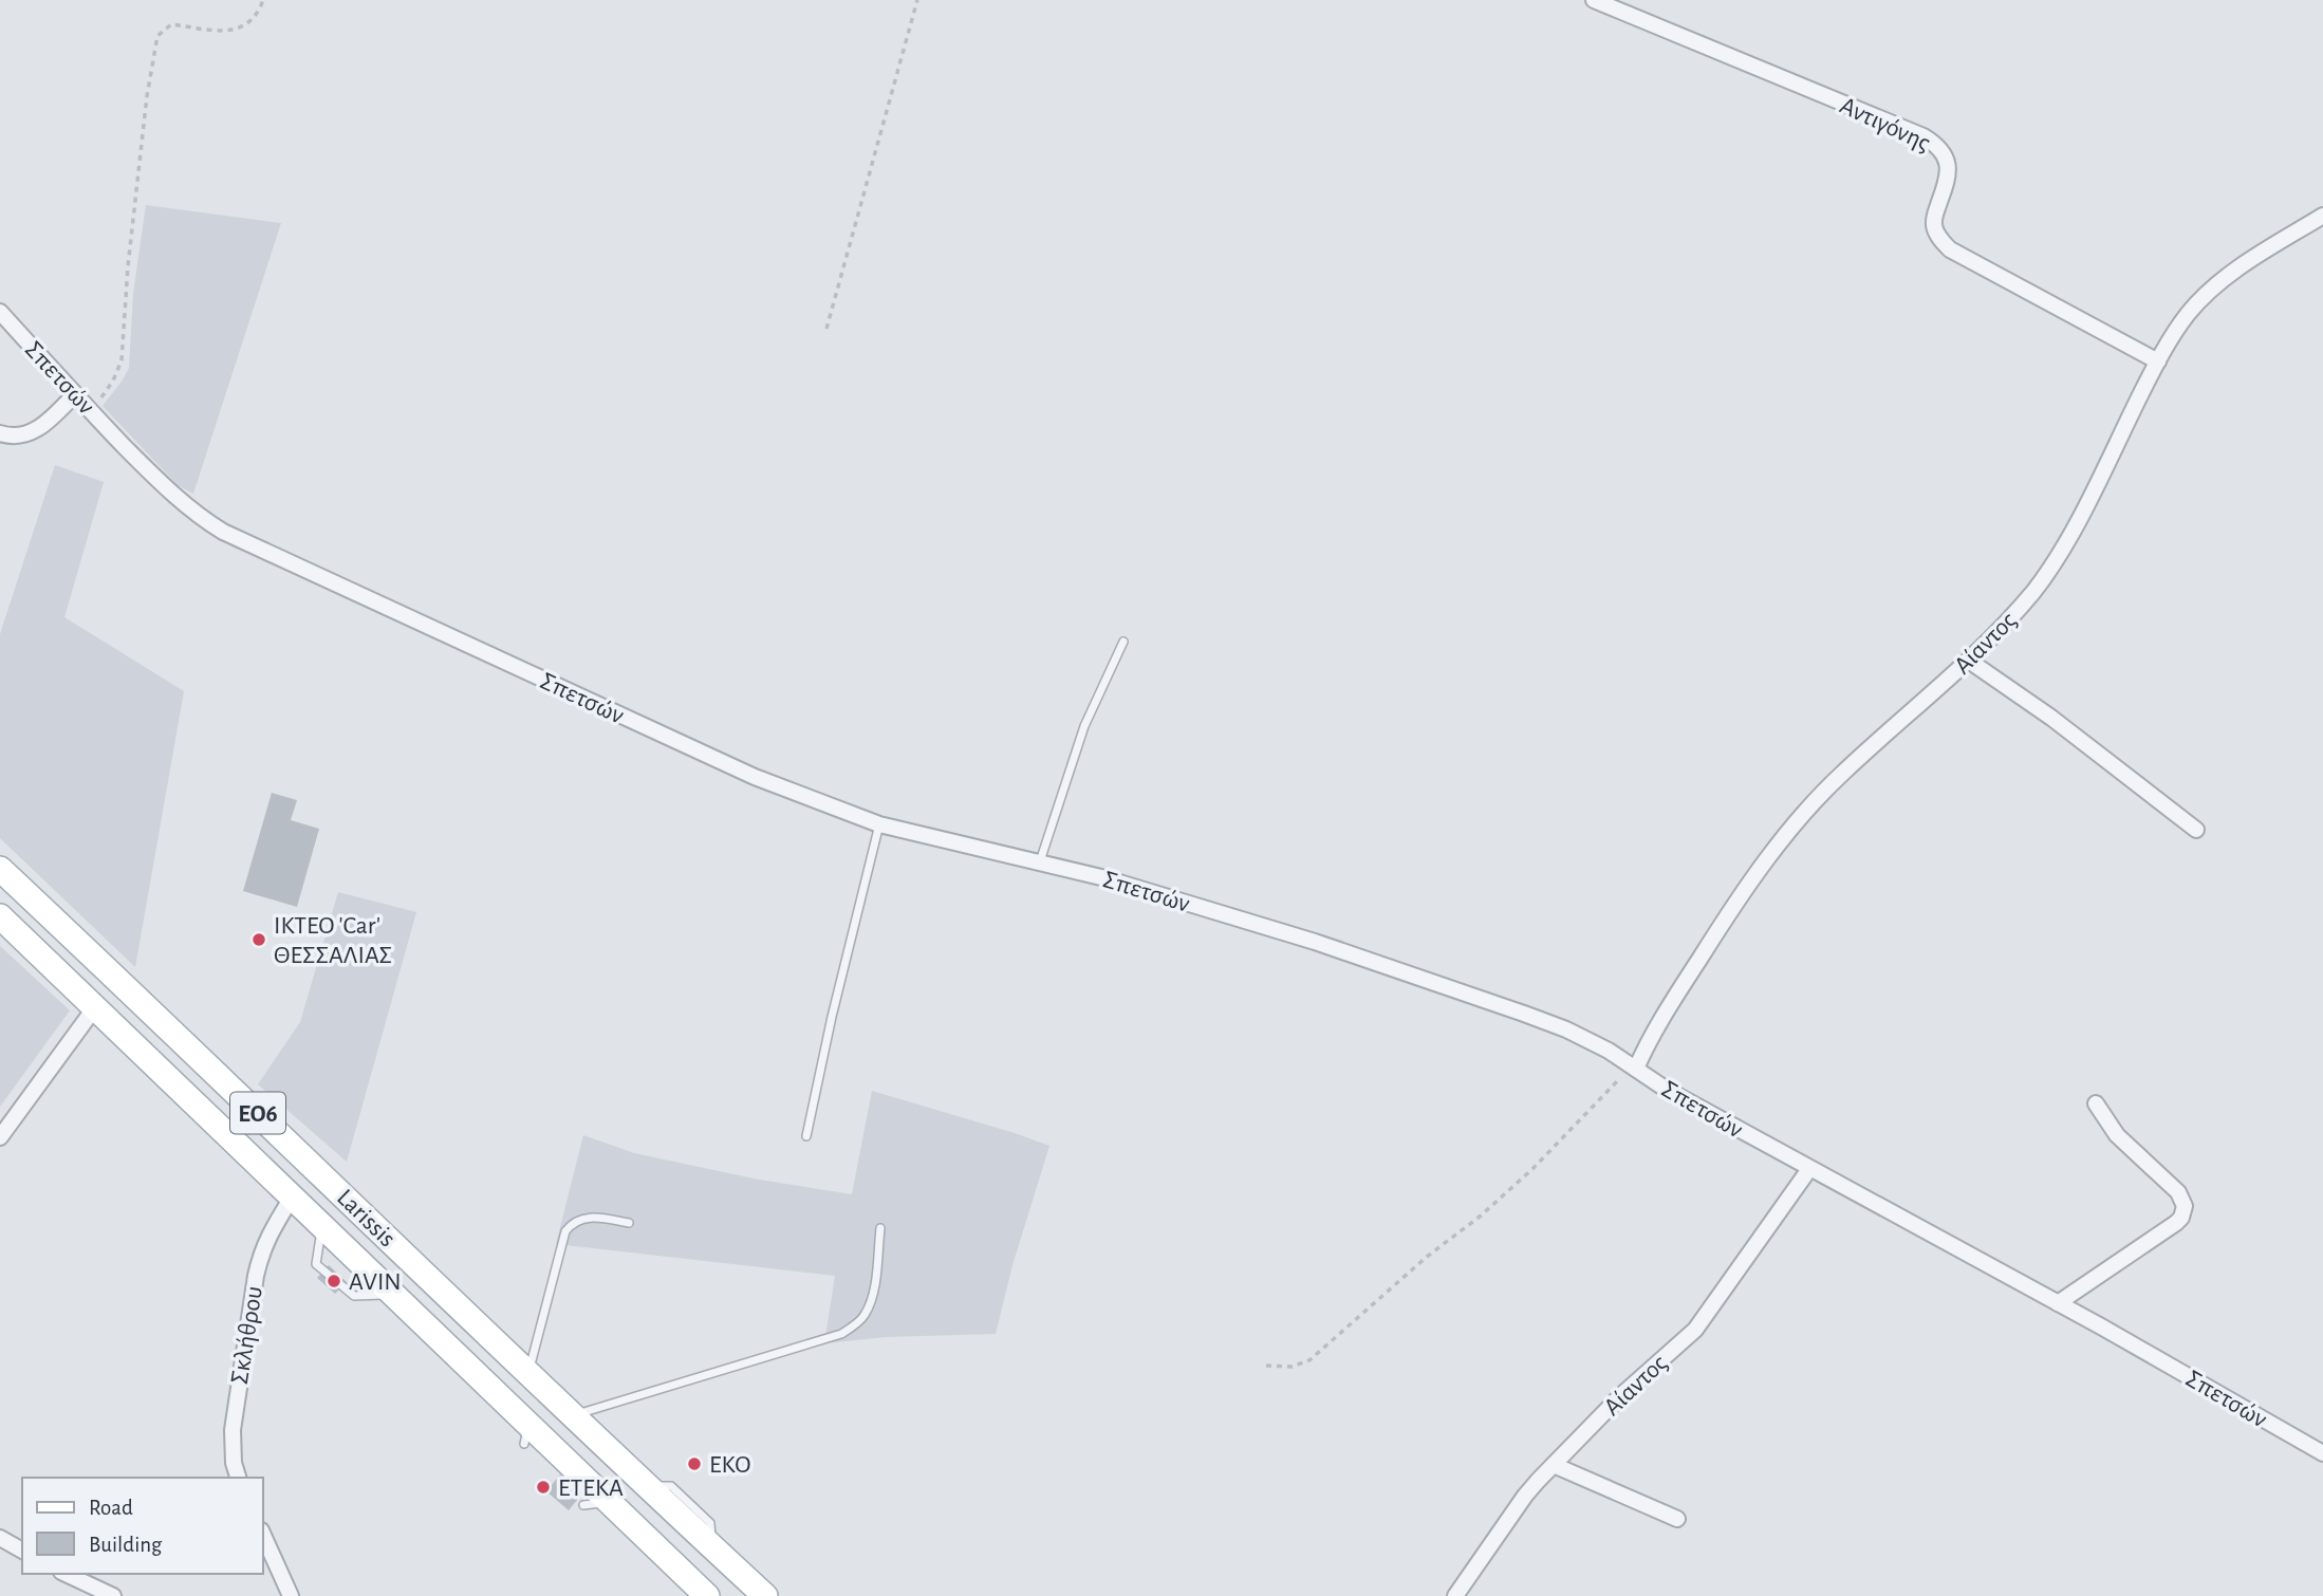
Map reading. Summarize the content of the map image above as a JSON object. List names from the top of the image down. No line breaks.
{"streets":{"main road":["ΕΟ6","Larissis"],"street":["Αντιγόνης","Σπετσών","Αίαντος","Σκλήθρου"]},"crossings":[["Αντιγόνης","Αίαντος"],["Σπετσών","Αίαντος"],["Larissis","Σκλήθρου"]],"places":["ΙΚΤΕΟ 'Car' ΘΕΣΣΑΛΙΑΣ","AVIN","EKO","ΕΤΕΚΑ"],"legend":["Road","Building"]}
